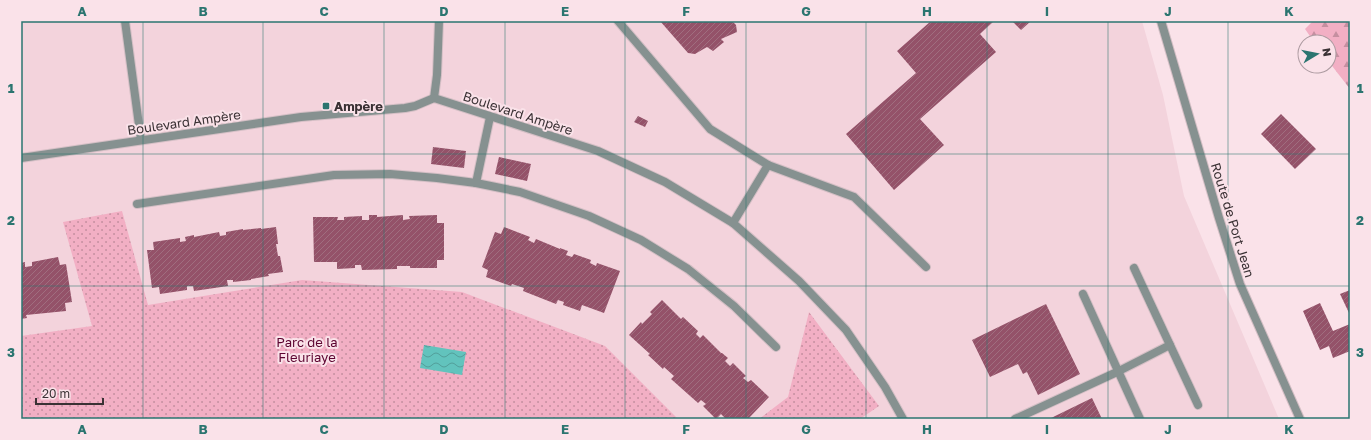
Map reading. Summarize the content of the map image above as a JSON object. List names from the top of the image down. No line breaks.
{"streets":{"street":["Boulevard Ampère","Route de Port Jean"]},"parks":["Parc de la Fleuriaye"],"places":{"transit":["Ampère"]},"scale_bar":"20 m","north":"right","grid":{"columns":["A","B","C","D","E","F","G","H","I","J","K"],"rows":["1","2","3"]}}
